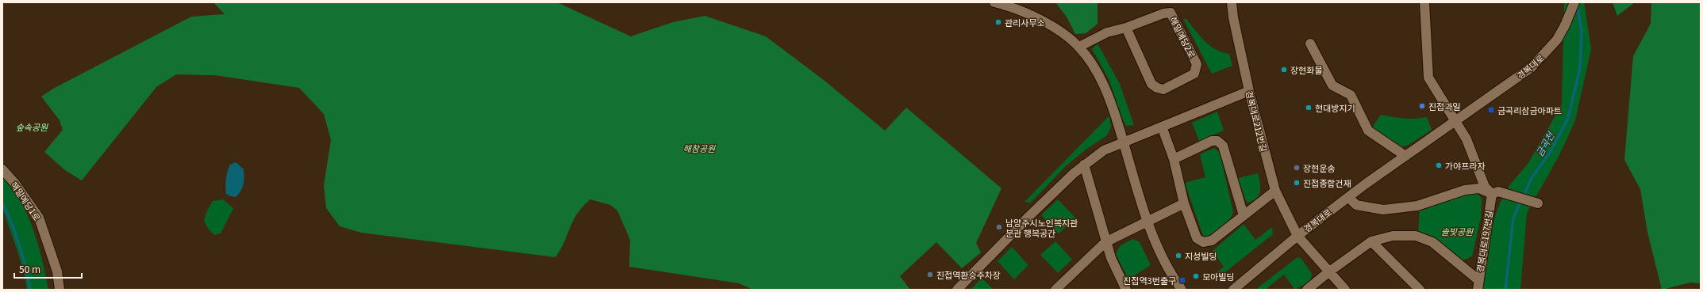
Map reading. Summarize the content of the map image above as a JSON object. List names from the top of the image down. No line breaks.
{"streets":{"street":["해밀예당2로","경복대로","경복대로212번길","해밀예당1로","경복대로197번길"]},"crossings":[["경복대로","경복대로212번길"]],"water":["금곡천"],"parks":["숲속공원","해참공원","솔빛공원"],"places":{"other":["관리사무소","장현화물","진접과일","현대방지기","가야프라자","장현운송","진접종합건재","남양주시노인복지관 분관 행복공간","지성빌딩","진접역환승주차장","모아빌딩"],"transit":["금곡리삼금아파트","진접역3번출구"]},"scale_bar":"50 m"}
